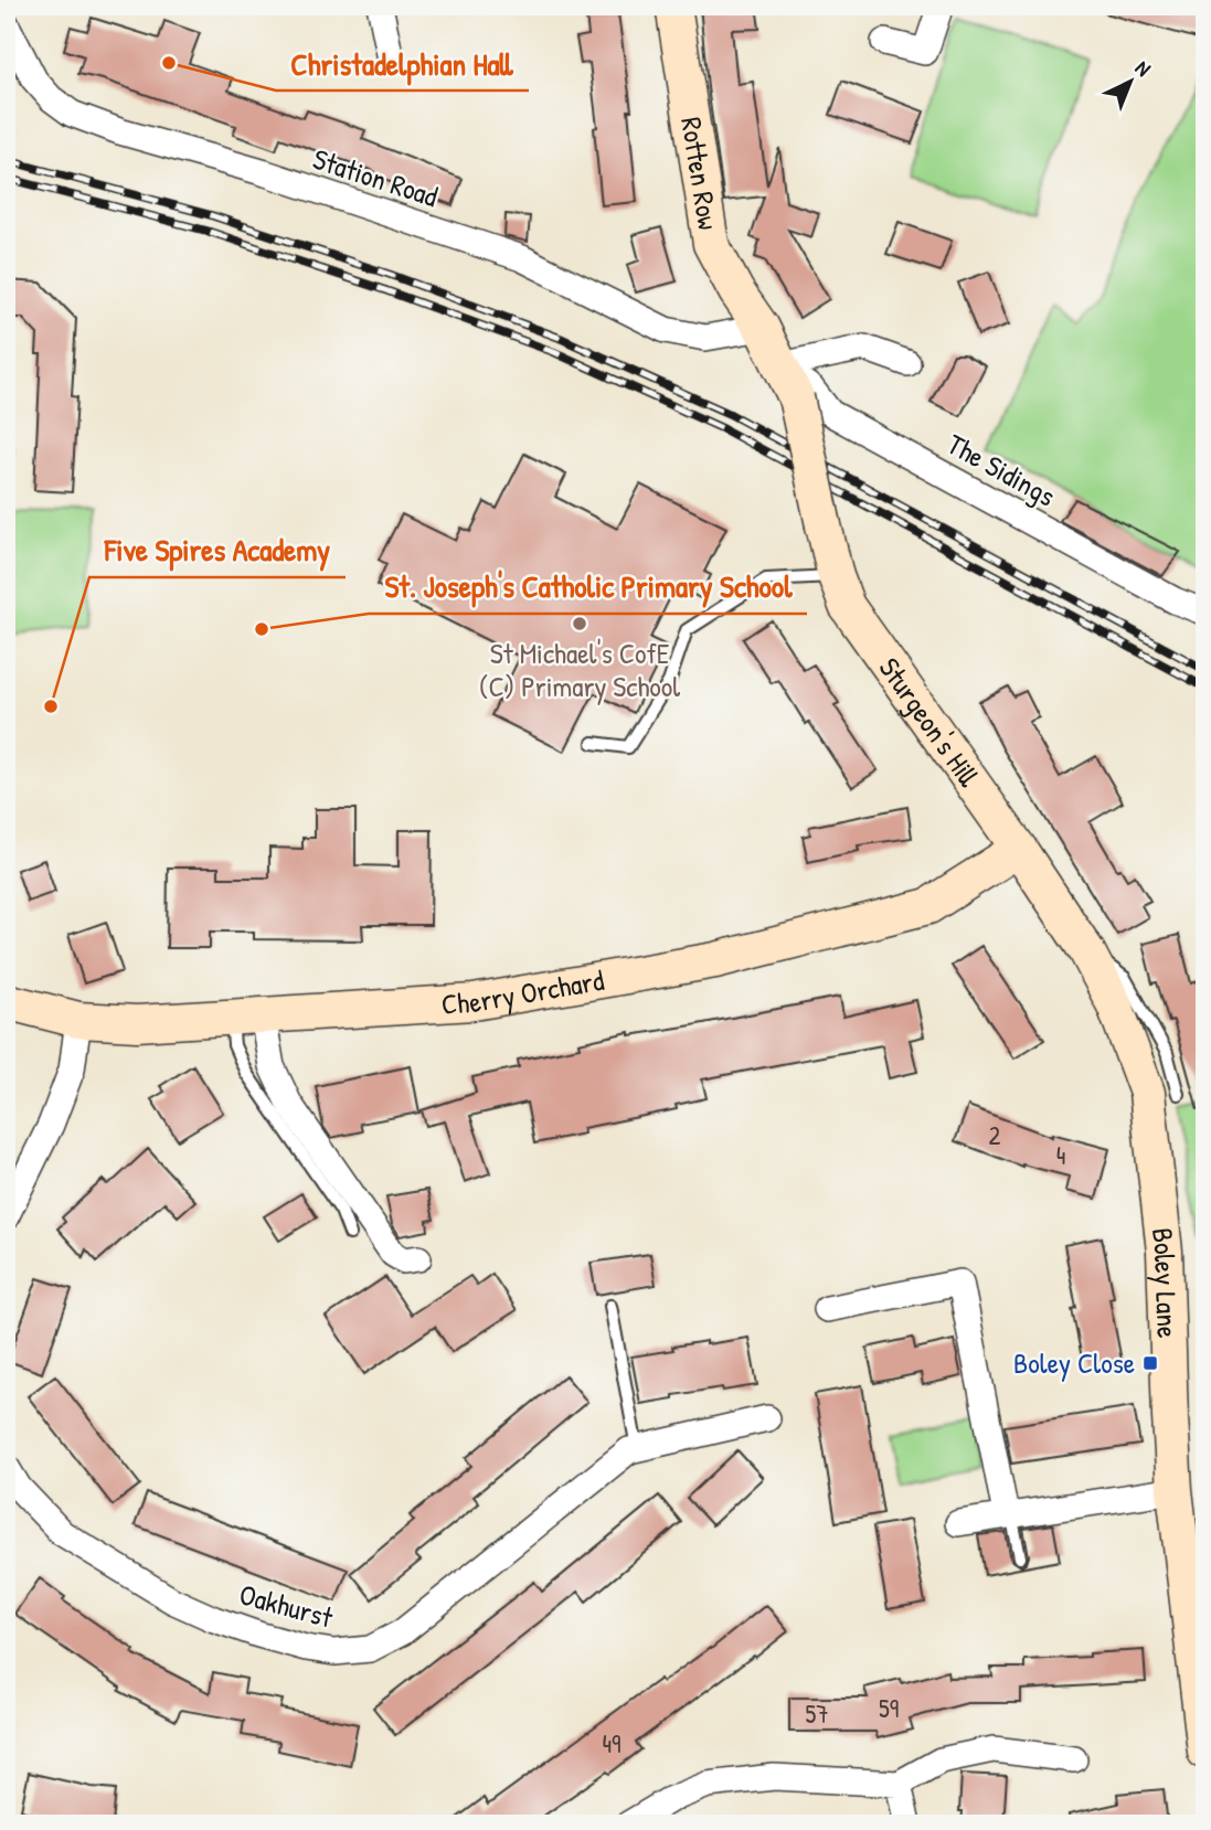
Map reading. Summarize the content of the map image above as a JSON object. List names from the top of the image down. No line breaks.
{"streets":{"street":["Rotten Row","Station Road","The Sidings","Sturgeon's Hill","Cherry Orchard","Boley Lane","Oakhurst"]},"crossings":[["Rotten Row","Station Road"],["Rotten Row","Sturgeon's Hill"],["Station Road","Sturgeon's Hill"],["The Sidings","Sturgeon's Hill"],["Sturgeon's Hill","Cherry Orchard"],["Sturgeon's Hill","Boley Lane"]],"places":{"other":["Christadelphian Hall","St Michael's CofE (C) Primary School","St. Joseph's Catholic Primary School","Five Spires Academy"],"transit":["Boley Close"]},"house_numbers":["2","4","59","57","49"],"north":"top right"}
